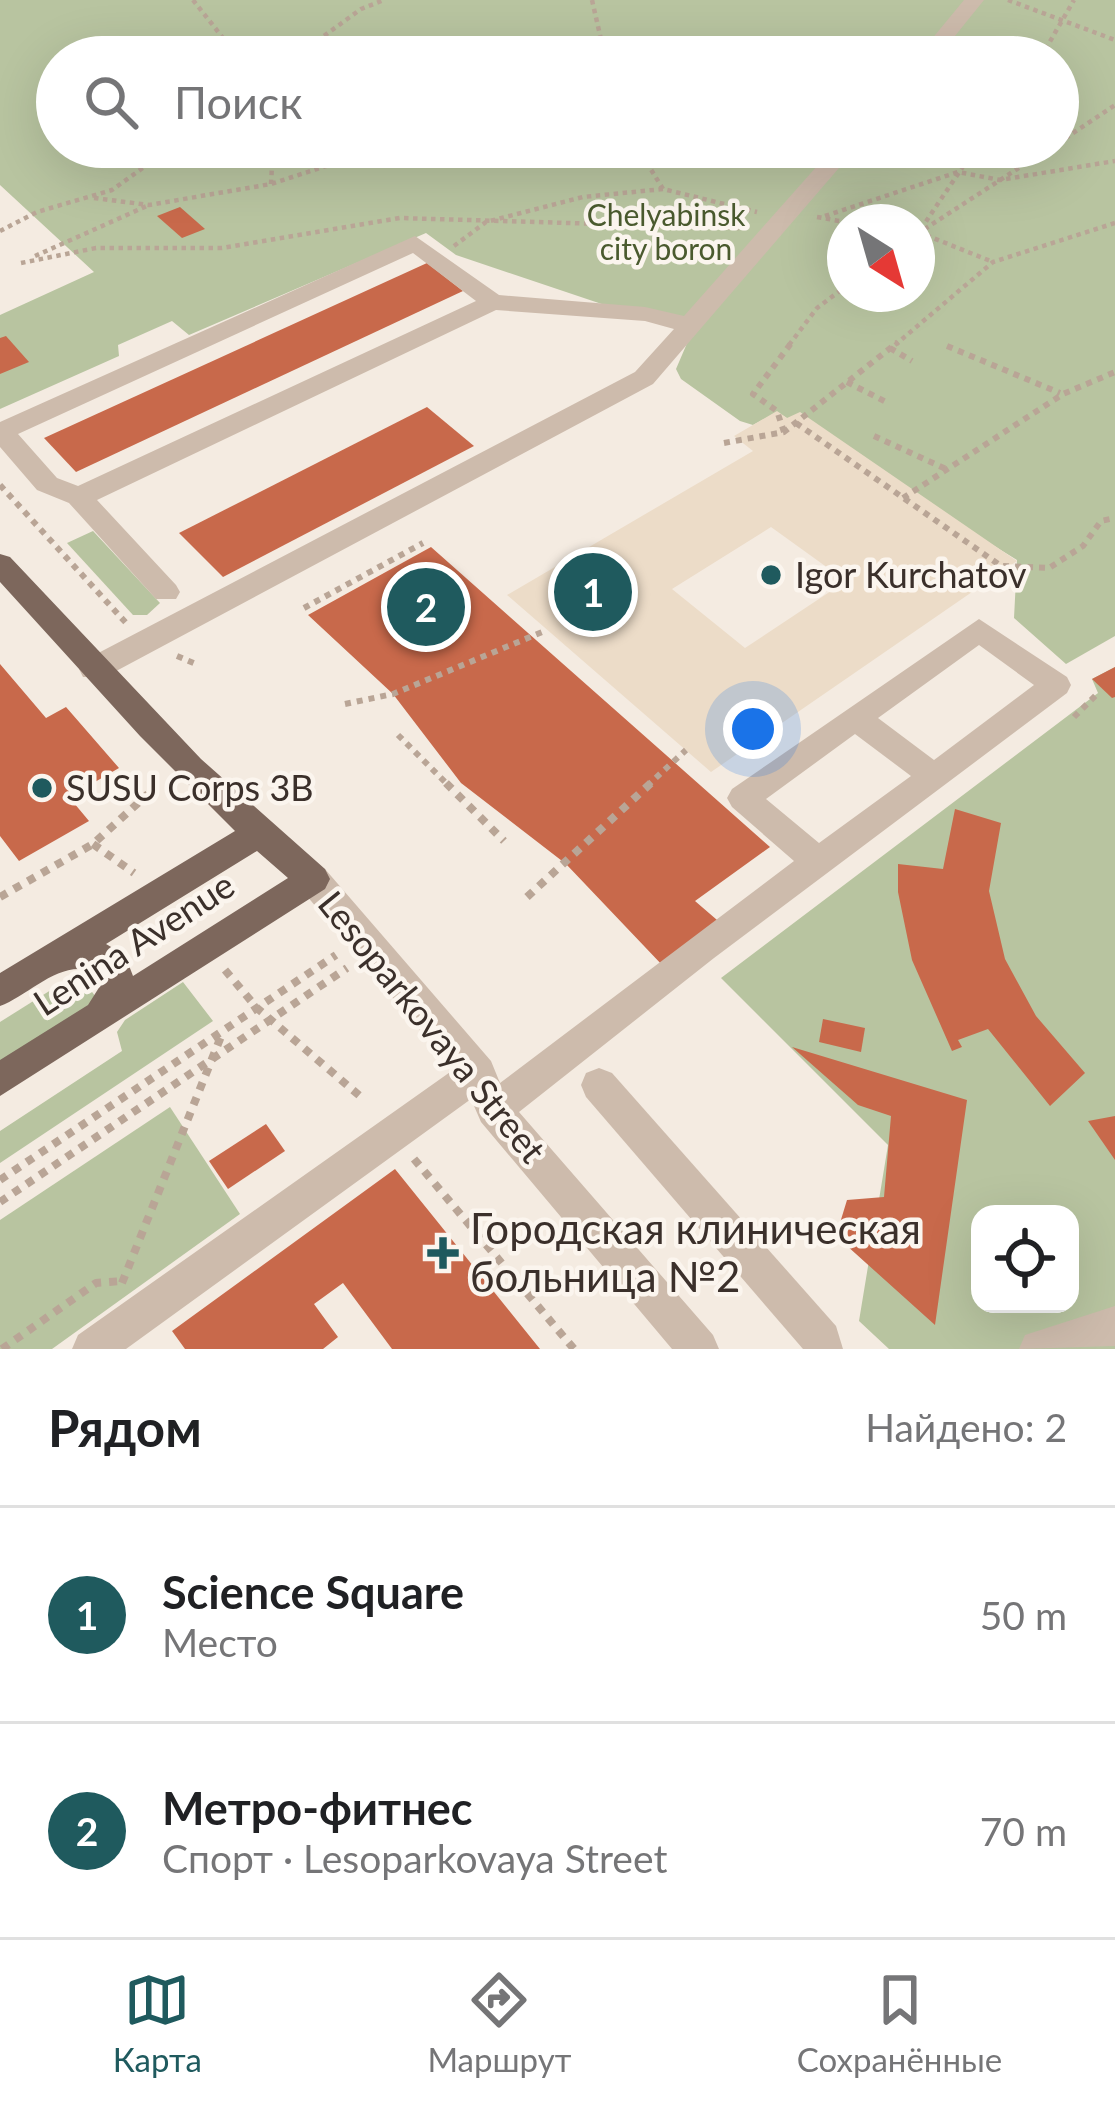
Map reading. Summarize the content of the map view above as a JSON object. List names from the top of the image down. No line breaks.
{"streets":{"main road":["Lenina Avenue","Lesoparkovaya Street"]},"crossings":[["Lenina Avenue","Lesoparkovaya Street"]],"parks":["Chelyabinsk city boron"],"places":{"other":["Igor Kurchatov","SUSU Corps 3B"],"health":["Городская клиническая больница №2"]},"north":"bottom right","page":{"search":"Поиск","pins":["1","2"],"heading":["Рядом","Найдено: 2"],"list":[{"mark":"1","name":"Science Square","note":"Место","value":"50 m"},{"mark":"2","name":"Метро-фитнес","note":"Спорт · Lesoparkovaya Street","value":"70 m"}],"nav":["Карта","Маршрут","Сохранённые"]}}
